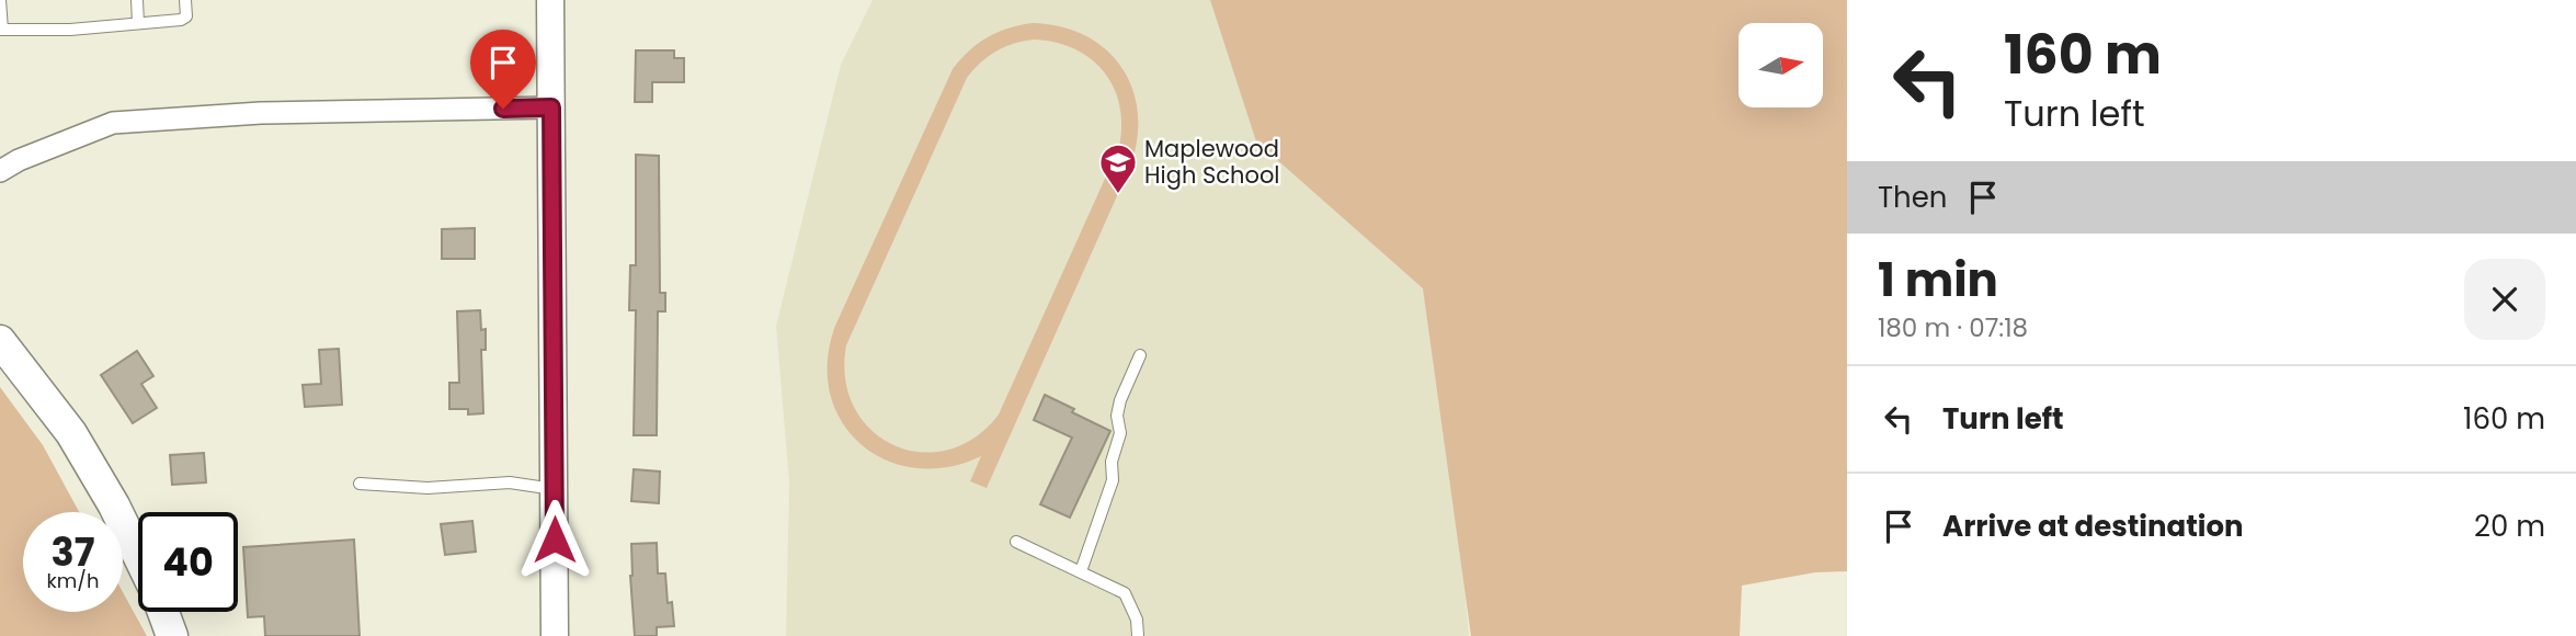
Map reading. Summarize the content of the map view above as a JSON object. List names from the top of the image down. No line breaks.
{"places":{"school or university":["Maplewood High School"]},"north":"right","page":{"turn":["160 m","Turn left"],"then":"Then","heading":["1 min","180 m · 07:18"],"list":[{"name":"Turn left","value":"160 m"},{"name":"Arrive at destination","value":"20 m"}],"speed":"37 km/h","limit":"40"}}
